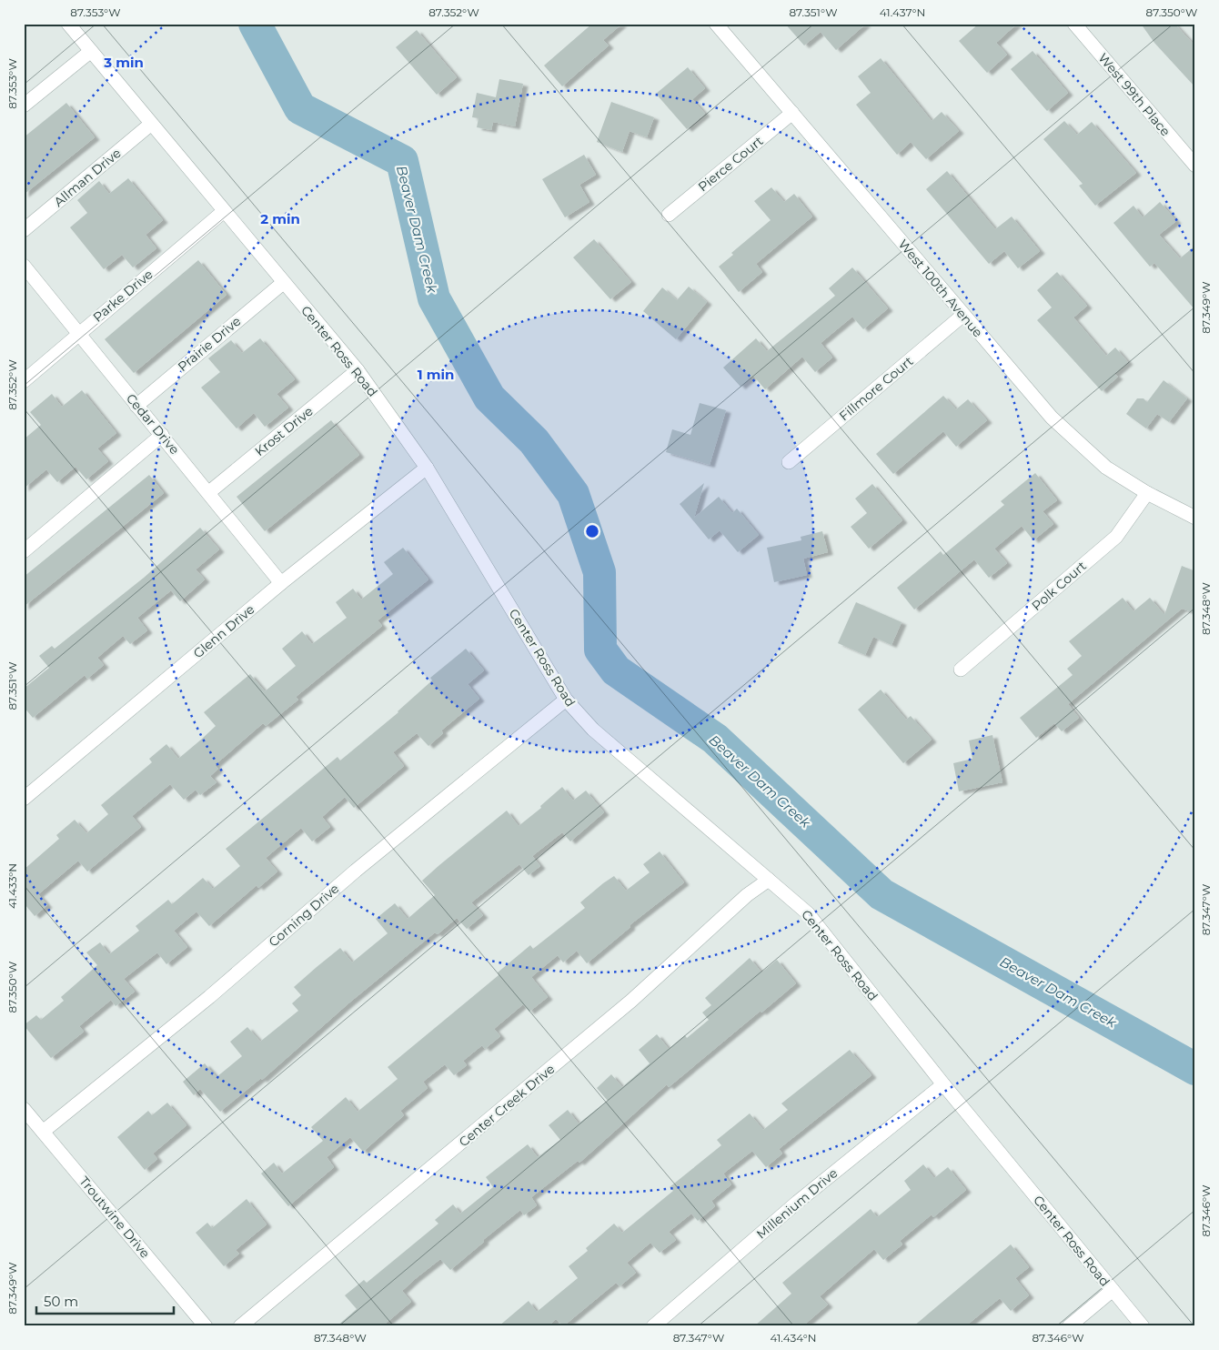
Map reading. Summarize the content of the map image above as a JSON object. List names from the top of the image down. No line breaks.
{"streets":{"street":["West 99th Place","Pierce Court","Allman Drive","West 100th Avenue","Parke Drive","Prairie Drive","Center Ross Road","Fillmore Court","Cedar Drive","Krost Drive","Polk Court","Glenn Drive","Corning Drive","Center Creek Drive","Millenium Drive","Troutwine Drive"]},"crossings":[["Pierce Court","West 100th Avenue"],["Allman Drive","Center Ross Road"],["West 100th Avenue","Fillmore Court"],["West 100th Avenue","Polk Court"],["Parke Drive","Center Ross Road"],["Parke Drive","Cedar Drive"],["Prairie Drive","Center Ross Road"],["Prairie Drive","Cedar Drive"],["Center Ross Road","Krost Drive"],["Center Ross Road","Glenn Drive"],["Center Ross Road","Corning Drive"],["Center Ross Road","Center Creek Drive"],["Center Ross Road","Millenium Drive"],["Cedar Drive","Krost Drive"],["Cedar Drive","Glenn Drive"],["Corning Drive","Troutwine Drive"]],"water":["Beaver Dam Creek"],"scale_bar":"50 m","coordinates":["87.353°W","87.352°W","87.351°W","41.437°N","87.350°W","87.349°W","87.348°W","41.433°N","87.347°W","87.346°W","41.434°N"],"rings":["3 min","2 min","1 min"]}
